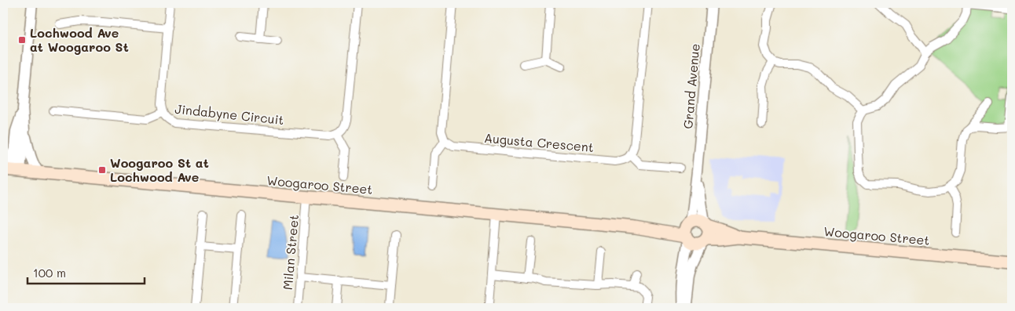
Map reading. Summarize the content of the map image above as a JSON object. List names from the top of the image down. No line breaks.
{"streets":{"main road":["Woogaroo Street"],"street":["Grand Avenue","Jindabyne Circuit","Augusta Crescent","Milan Street"]},"crossings":[["Grand Avenue","Woogaroo Street"],["Woogaroo Street","Milan Street"]],"places":{"transit":["Lochwood Ave at Woogaroo St","Woogaroo St at Lochwood Ave"]},"scale_bar":"100 m"}
